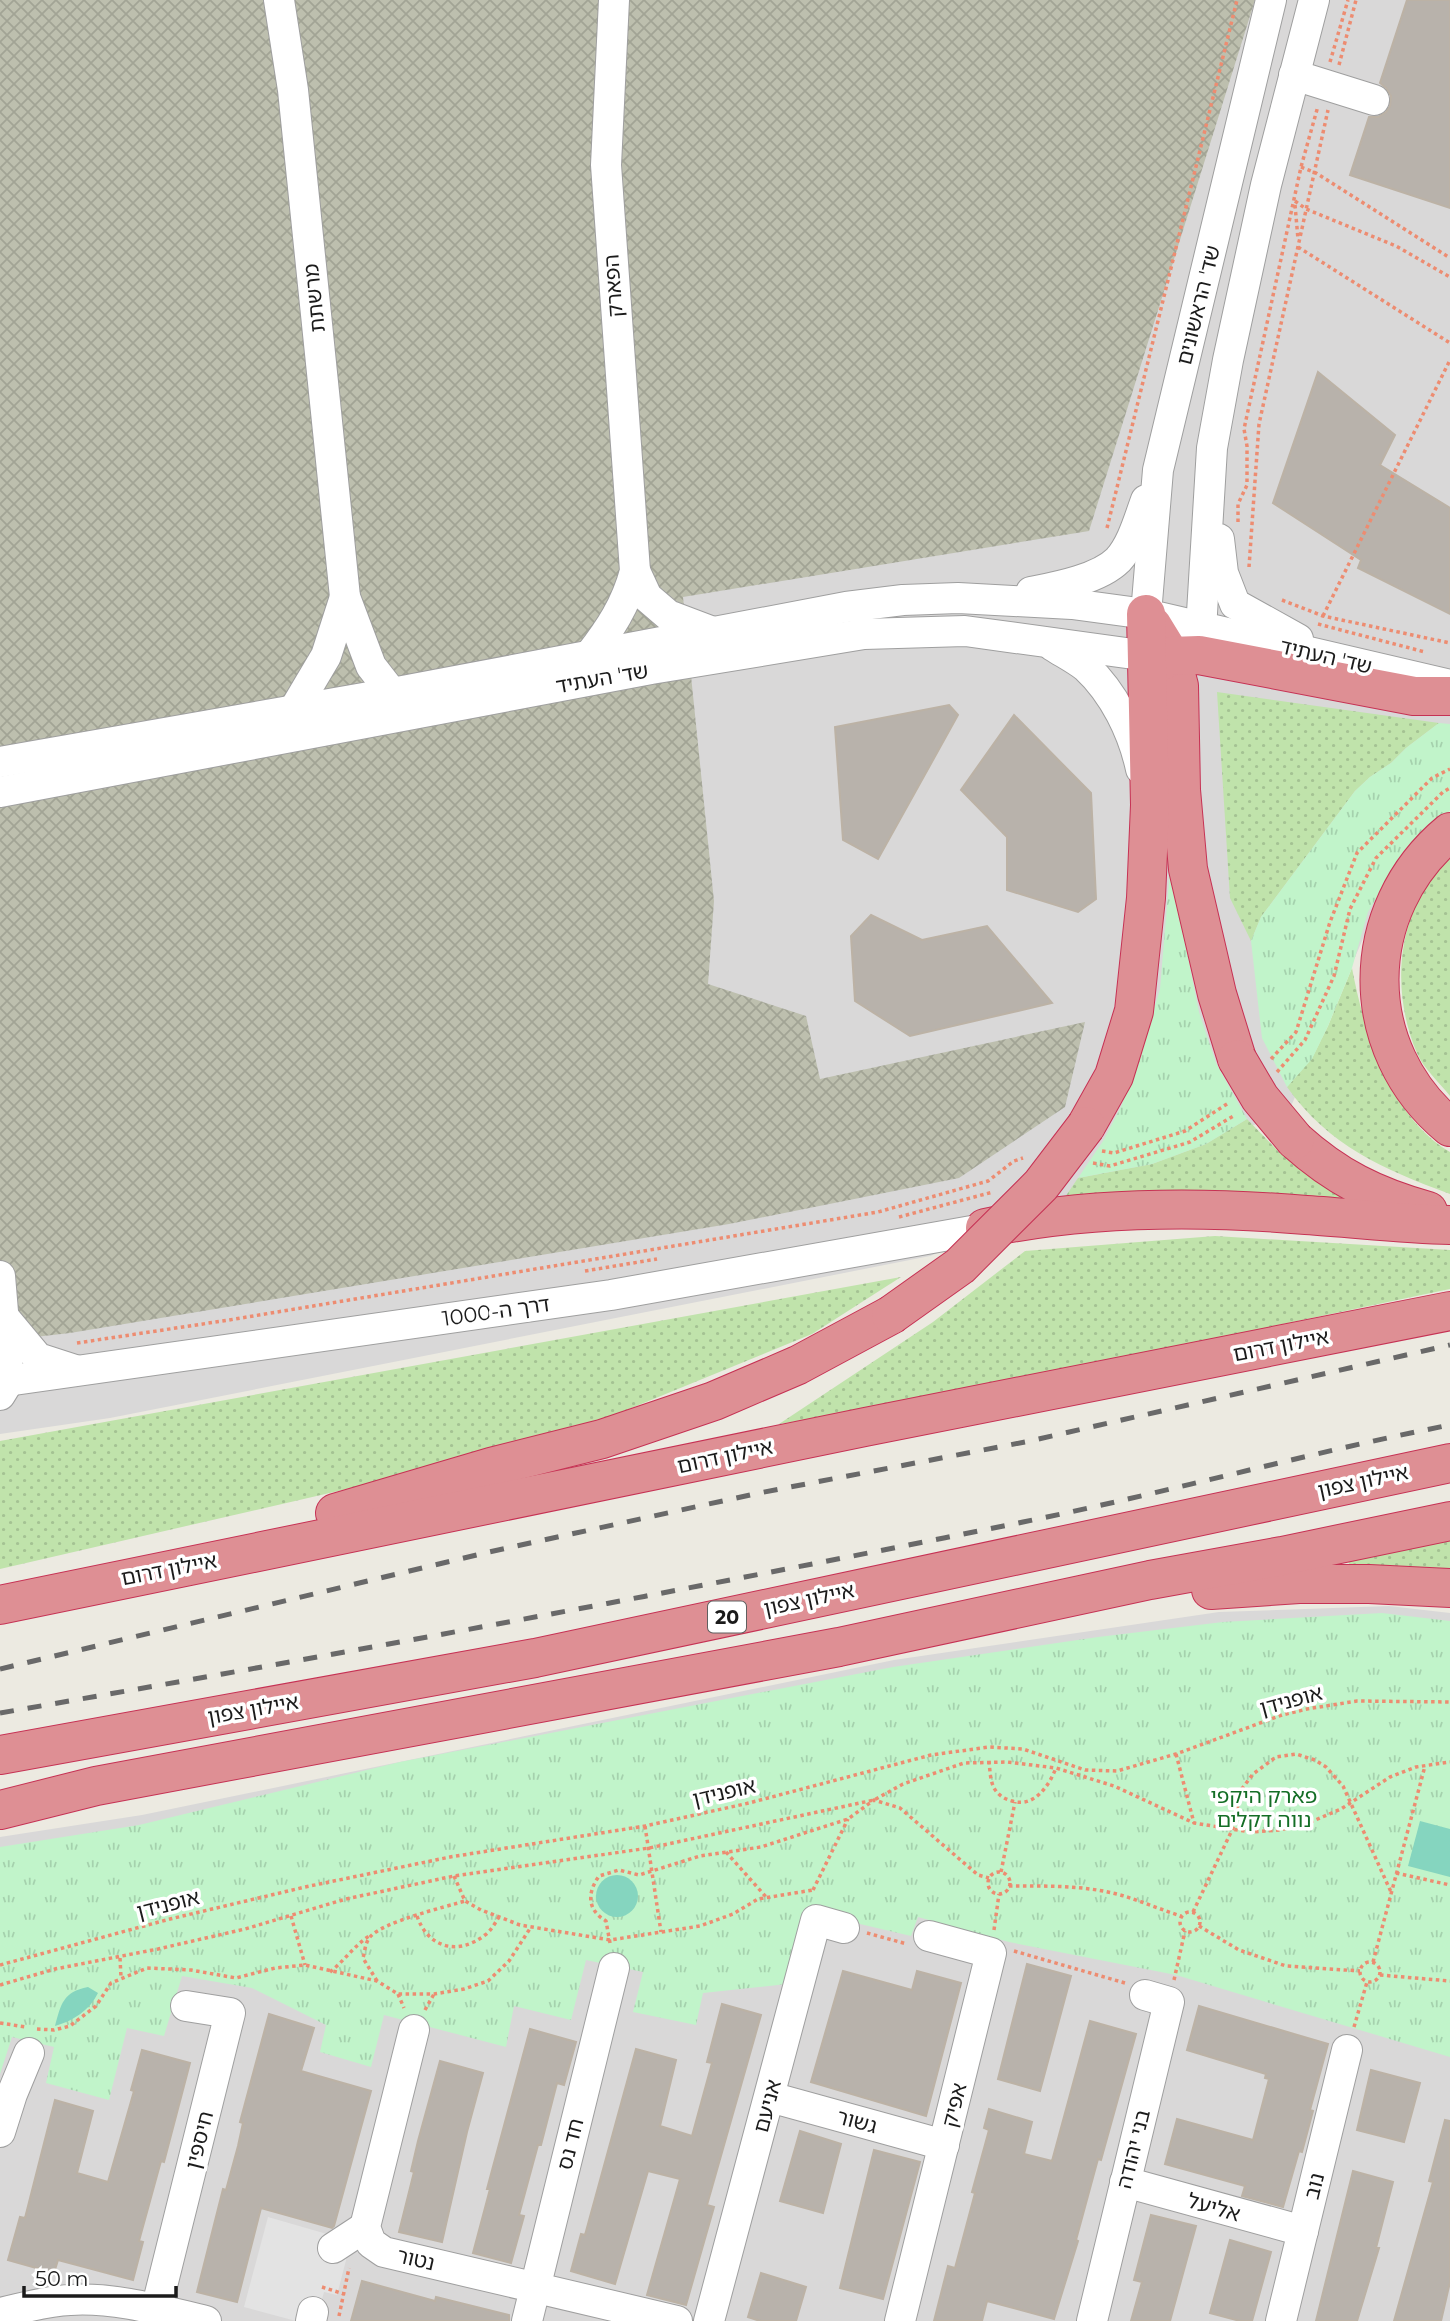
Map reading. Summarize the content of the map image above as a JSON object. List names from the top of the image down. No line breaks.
{"streets":{"highway":["איילון דרום","איילון צפון","20"],"street":["הפארק","מרשתת","שד' הראשונים","שד' העתיד","דרך ה-1000","אפיק","אניעם","גשור","חיספין","חד נס","בני יהודה","נוב","אליעל","נטור"],"path":["אופנידן"]},"crossings":[["הפארק","שד' העתיד"],["מרשתת","שד' העתיד"],["שד' הראשונים","שד' העתיד"],["אפיק","גשור"],["אניעם","גשור"],["חד נס","נטור"],["בני יהודה","אליעל"],["נוב","אליעל"]],"parks":["פארק היקפי נווה דקלים"],"scale_bar":"50 m"}
